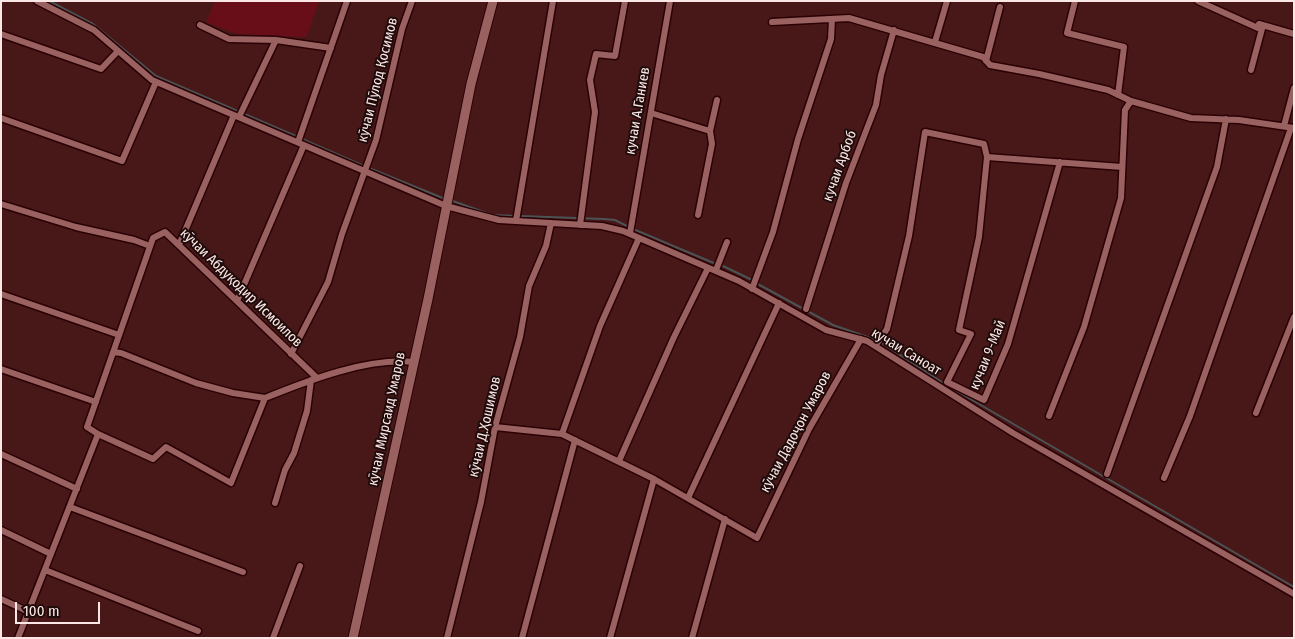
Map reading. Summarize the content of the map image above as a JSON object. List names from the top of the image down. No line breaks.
{"streets":{"street":["кӯчаи Пӯлод Қосимов","кучаи А.Ганиев","кучаи Арбоб","кӯчаи Абдуқодир Исмоилов","кучаи Саноат","кучаи 9-Май","кӯчаи Мирсаид Умаров","кӯчаи Д.Ҳошимов","кӯчаи Дадоҷон Умаров"]},"crossings":[["кӯчаи Пӯлод Қосимов","кӯчаи Абдуқодир Исмоилов"],["кӯчаи Пӯлод Қосимов","кучаи Саноат"],["кучаи А.Ганиев","кучаи Саноат"],["кучаи Саноат","кӯчаи Мирсаид Умаров"],["кучаи Саноат","кӯчаи Д.Ҳошимов"],["кучаи Саноат","кӯчаи Дадоҷон Умаров"]],"scale_bar":"100 m"}
